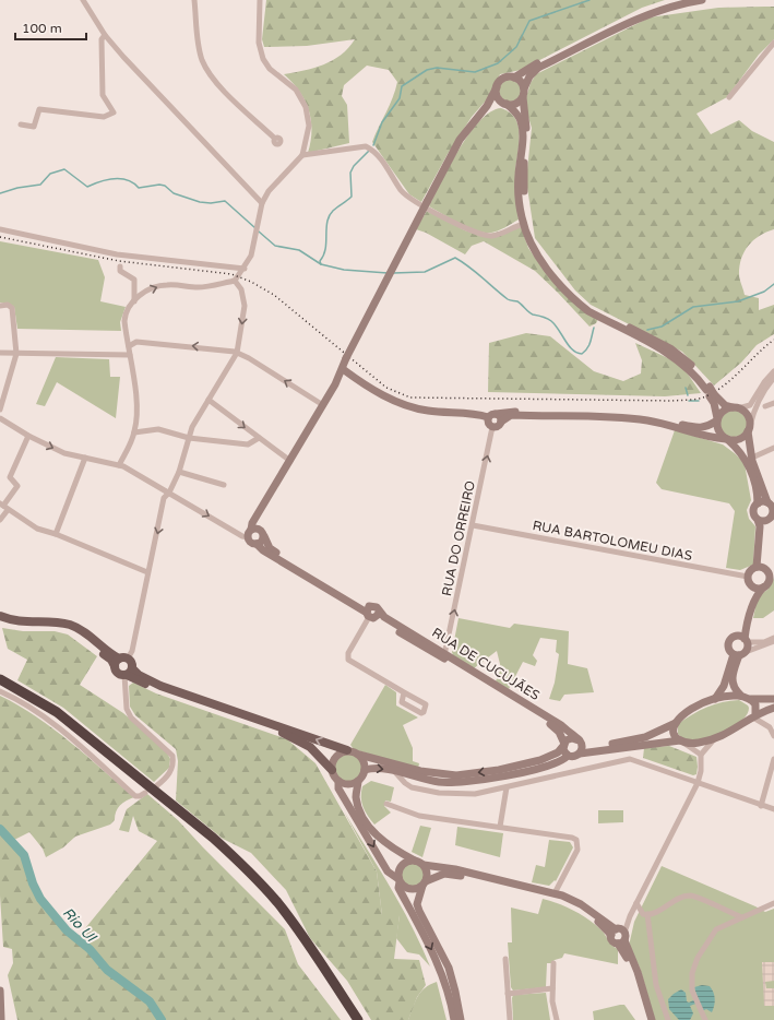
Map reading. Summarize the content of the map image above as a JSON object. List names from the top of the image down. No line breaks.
{"streets":{"street":["RUA DO ORREIRO","RUA BARTOLOMEU DIAS","RUA DE CUCUJÃES"]},"crossings":[["RUA DO ORREIRO","RUA BARTOLOMEU DIAS"],["RUA DO ORREIRO","RUA DE CUCUJÃES"]],"one_way":["RUA DO ORREIRO"],"water":["Rio Ul"],"scale_bar":"100 m"}
